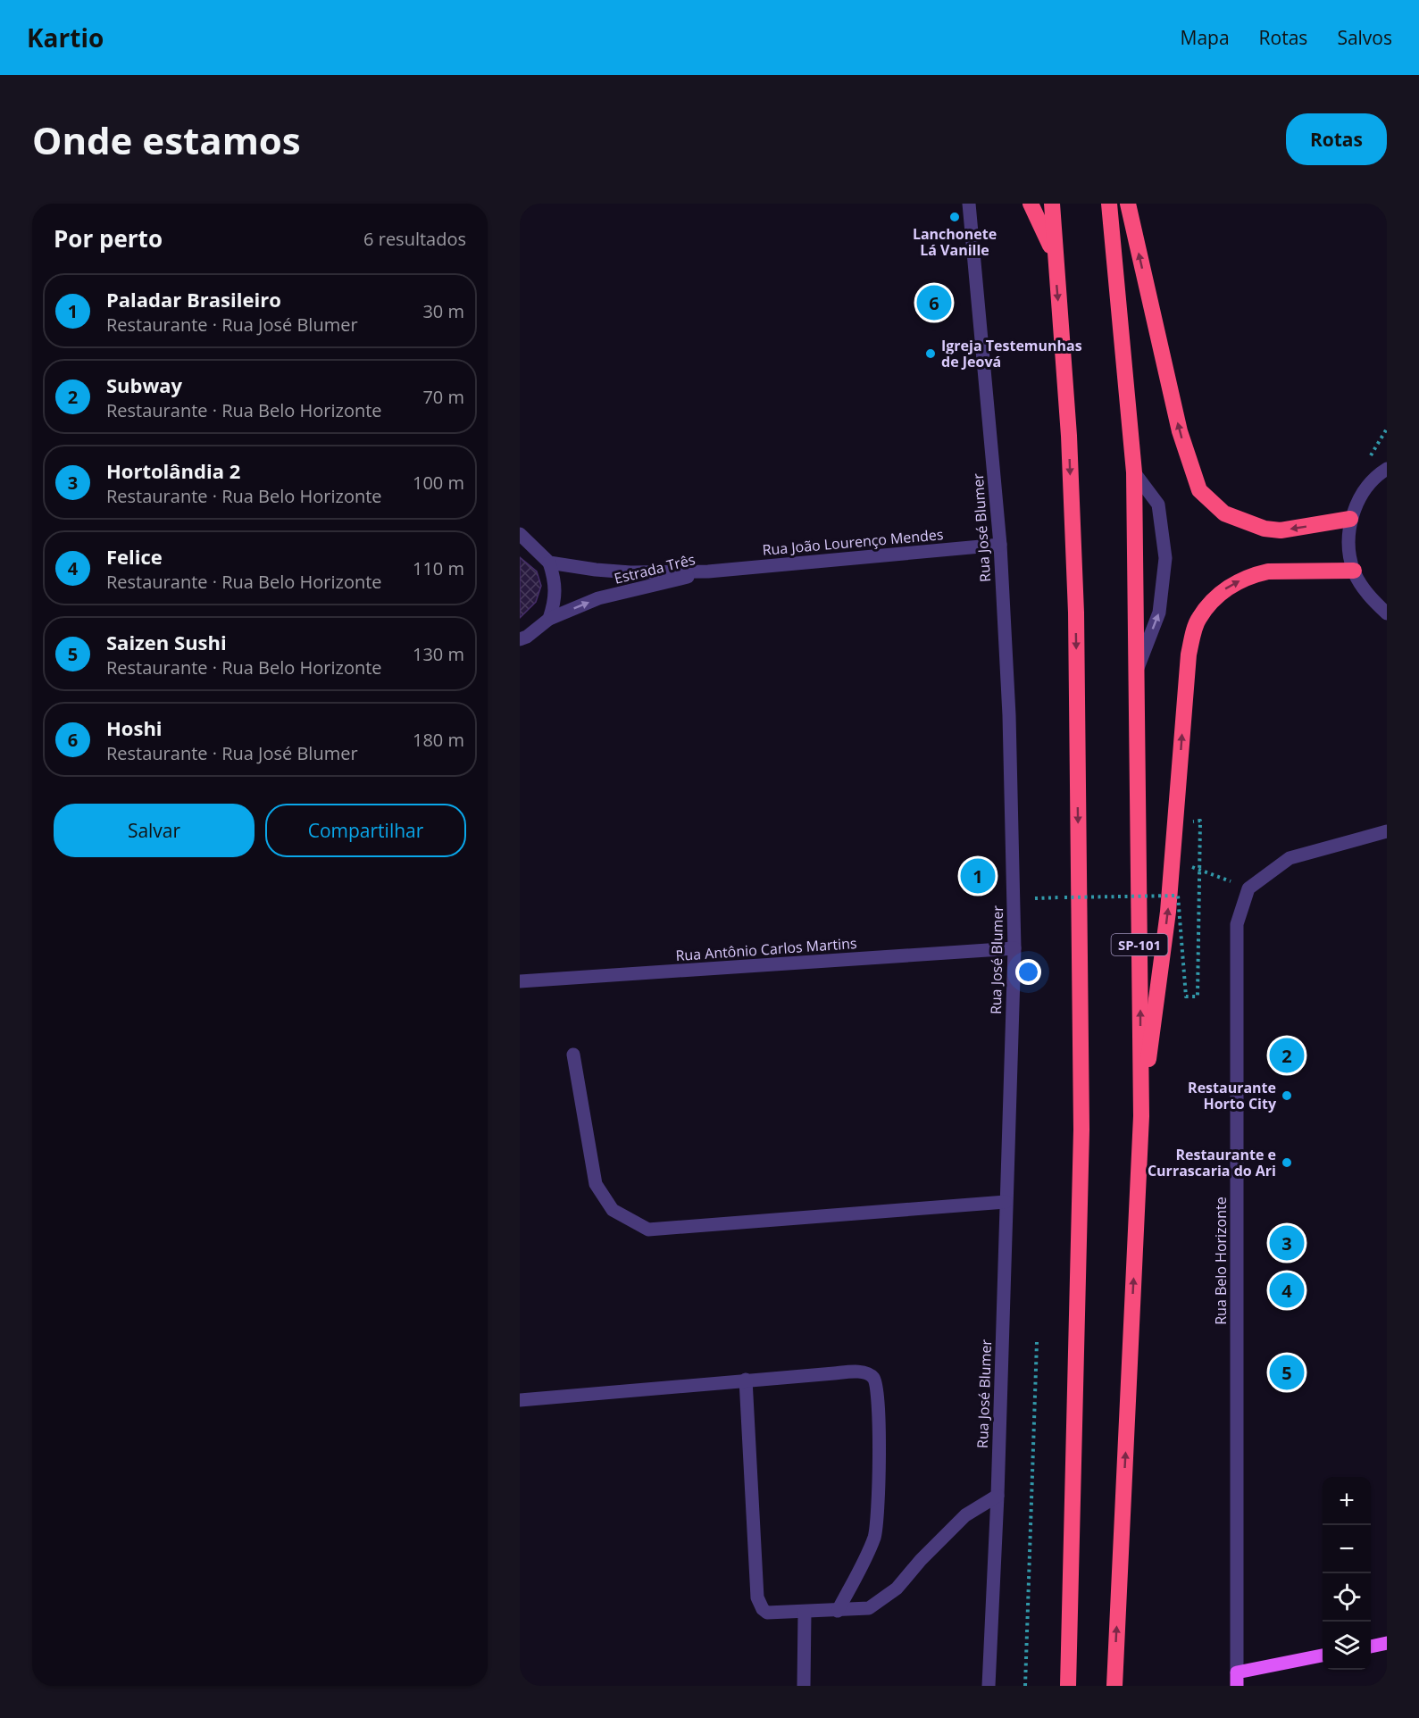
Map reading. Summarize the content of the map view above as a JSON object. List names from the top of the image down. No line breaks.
{"streets":{"highway":["SP-101"],"street":["Rua José Blumer","Rua João Lourenço Mendes","Estrada Três","Rua Antônio Carlos Martins","Rua Belo Horizonte"]},"crossings":[["Rua José Blumer","Rua João Lourenço Mendes"],["Rua José Blumer","Rua Antônio Carlos Martins"],["Rua João Lourenço Mendes","Estrada Três"]],"places":["Lanchonete Lá Vanille","Igreja Testemunhas de Jeová","Restaurante Horto City","Restaurante e Currascaria do Ari"],"page":{"header":"Kartio","nav":["Mapa","Rotas","Salvos"],"buttons":["Rotas",["Salvar","Compartilhar"]],"title":"Onde estamos","heading":["Por perto","6 resultados"],"list":[{"mark":"1","name":"Paladar Brasileiro","note":"Restaurante · Rua José Blumer","value":"30 m"},{"mark":"2","name":"Subway","note":"Restaurante · Rua Belo Horizonte","value":"70 m"},{"mark":"3","name":"Hortolândia 2","note":"Restaurante · Rua Belo Horizonte","value":"100 m"},{"mark":"4","name":"Felice","note":"Restaurante · Rua Belo Horizonte","value":"110 m"},{"mark":"5","name":"Saizen Sushi","note":"Restaurante · Rua Belo Horizonte","value":"130 m"},{"mark":"6","name":"Hoshi","note":"Restaurante · Rua José Blumer","value":"180 m"}],"pins":["6","1","2","3","4","5"],"map_buttons":["+","−"]}}
